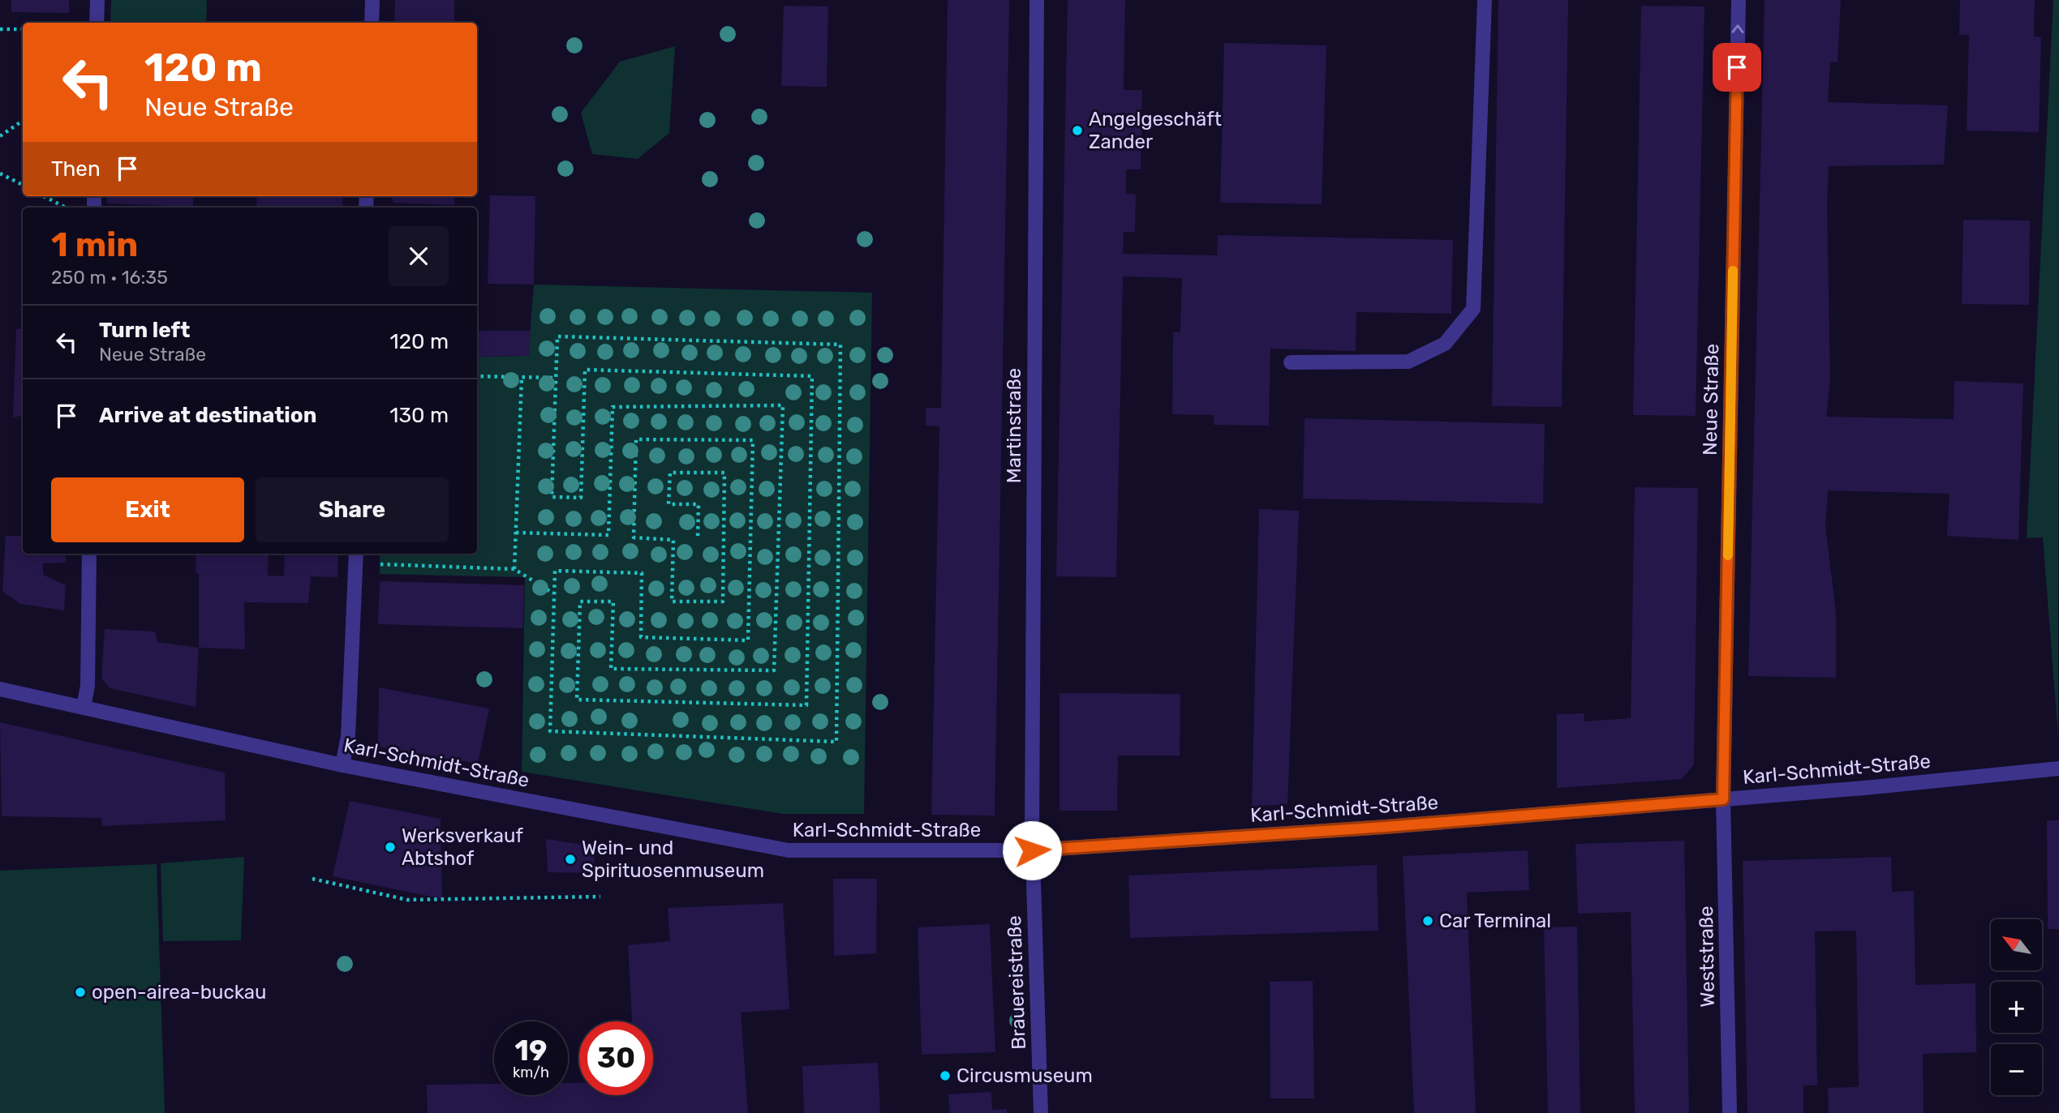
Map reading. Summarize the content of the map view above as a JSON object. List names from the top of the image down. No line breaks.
{"streets":{"street":["Neue Straße","Martinstraße","Karl-Schmidt-Straße","Weststraße","Brauereistraße"]},"crossings":[["Neue Straße","Karl-Schmidt-Straße"],["Neue Straße","Weststraße"],["Martinstraße","Karl-Schmidt-Straße"],["Martinstraße","Brauereistraße"],["Karl-Schmidt-Straße","Weststraße"],["Karl-Schmidt-Straße","Brauereistraße"]],"one_way":["Neue Straße"],"places":["Angelgeschäft Zander","Werksverkauf Abtshof","Wein- und Spirituosenmuseum","Car Terminal","open-airea-buckau","Circusmuseum"],"north":"top left","page":{"turn":["120 m","Neue Straße"],"then":"Then","heading":["1 min","250 m · 16:35"],"list":[{"name":"Turn left","note":"Neue Straße","value":"120 m"},{"name":"Arrive at destination","value":"130 m"}],"buttons":["Exit","Share"],"map_buttons":["+","−"],"speed":"19 km/h","limit":"30"}}
